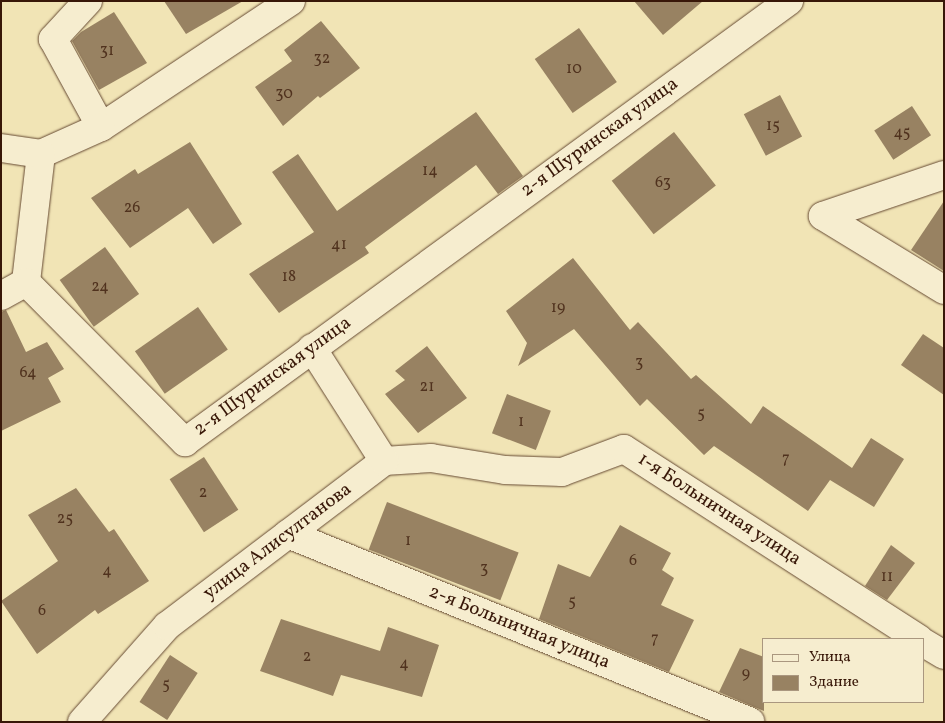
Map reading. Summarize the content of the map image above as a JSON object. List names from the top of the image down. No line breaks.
{"streets":{"street":["2-я Шуринская улица","1-я Больничная улица","улица Алисултанова","2-я Больничная улица"]},"crossings":[["1-я Больничная улица","улица Алисултанова"],["улица Алисултанова","2-я Больничная улица"]],"house_numbers":["31","32","10","30","15","45","14","63","26","41","18","24","19","3","64","21","5","1","7","2","25","1","6","3","4","11","5","6","7","2","4","9","5"],"legend":["Улица","Здание"]}
